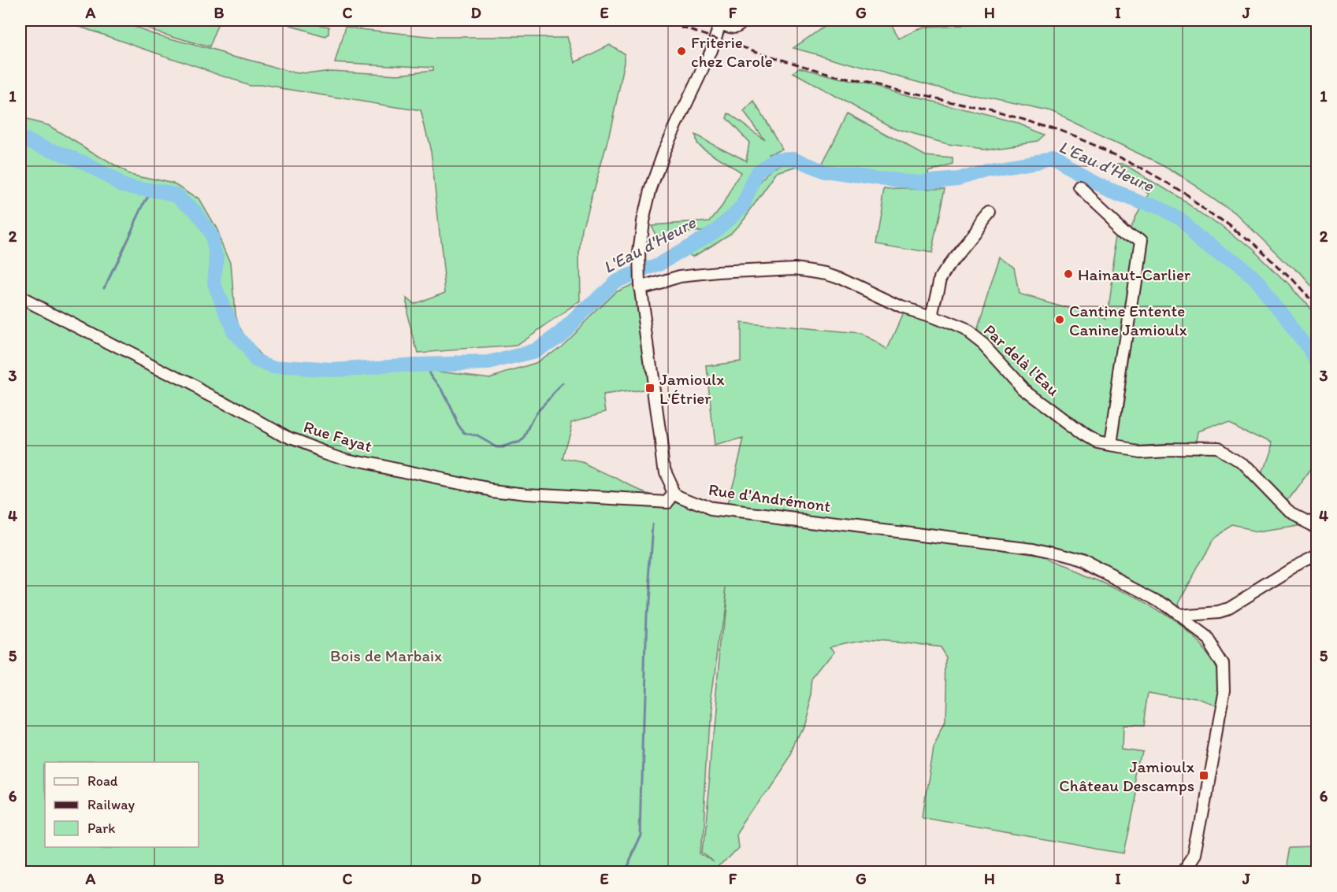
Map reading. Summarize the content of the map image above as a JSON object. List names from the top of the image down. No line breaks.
{"streets":{"street":["Par delà l'Eau","Rue Fayat","Rue d'Andrémont"]},"crossings":[["Rue Fayat","Rue d'Andrémont"]],"water":["L'Eau d'Heure"],"parks":["Bois de Marbaix"],"places":{"other":["Friterie chez Carole","Hainaut-Carlier","Cantine Entente Canine Jamioulx"],"transit":["Jamioulx L'Étrier","Jamioulx Château Descamps"]},"legend":["Road","Railway","Park"],"grid":{"columns":["A","B","C","D","E","F","G","H","I","J"],"rows":["1","2","3","4","5","6"]}}
